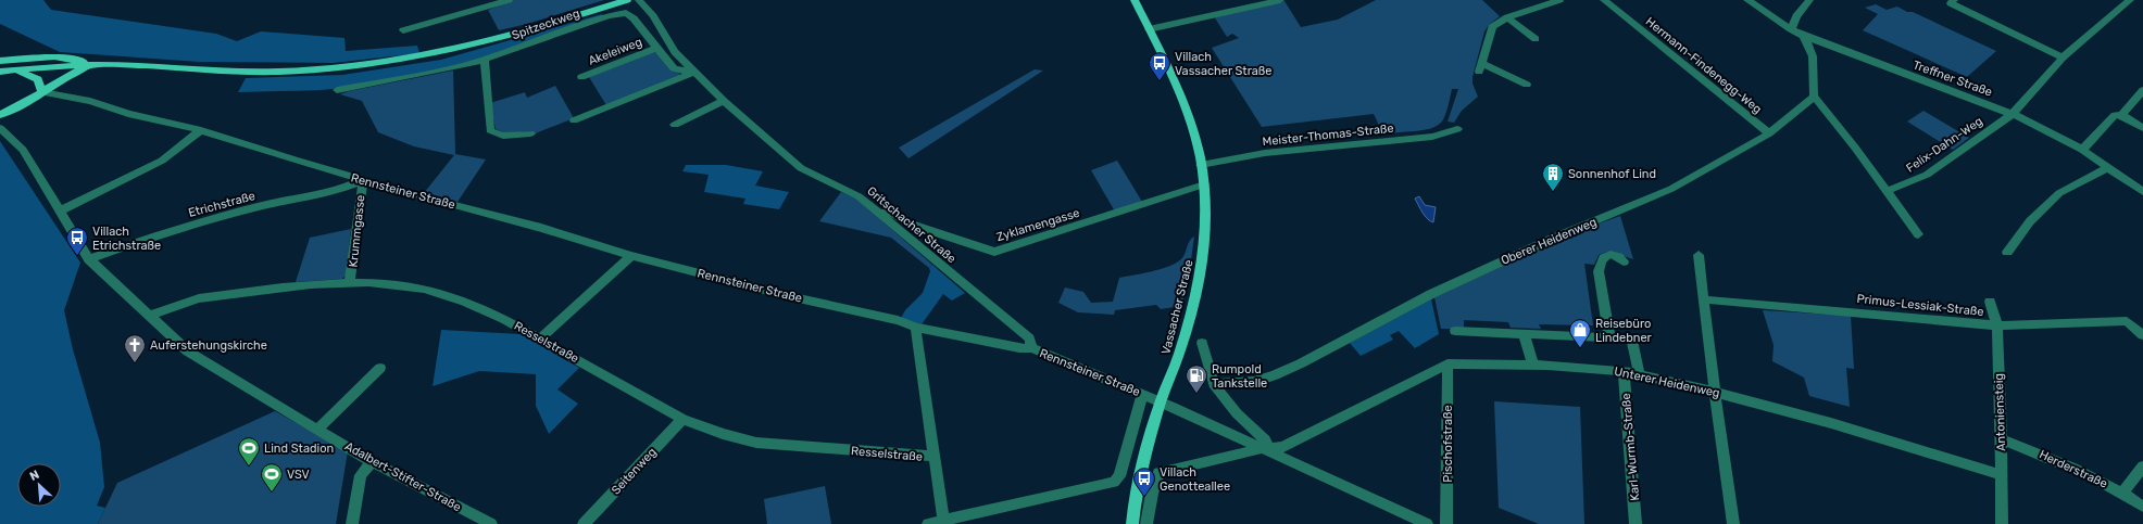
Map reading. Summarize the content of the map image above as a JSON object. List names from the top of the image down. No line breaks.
{"streets":{"main road":["Vassacher Straße"],"street":["Spitzeckweg","Akeleiweg","Hermann-Findenegg-Weg","Treffner Straße","Meister-Thomas-Straße","Felix-Dahn-Weg","Rennsteiner Straße","Etrichstraße","Gritschacher Straße","Zyklamengasse","Krummgasse","Oberer Heidenweg","Primus-Lessiak-Straße","Resselstraße","Unterer Heidenweg","Antoniensteig","Pischofstraße","Karl-Wurmb-Straße","Herderstraße","Seitenweg","Adalbert-Stifter-Straße"]},"crossings":[["Spitzeckweg","Akeleiweg"],["Spitzeckweg","Gritschacher Straße"],["Hermann-Findenegg-Weg","Oberer Heidenweg"],["Treffner Straße","Felix-Dahn-Weg"],["Meister-Thomas-Straße","Vassacher Straße"],["Rennsteiner Straße","Etrichstraße"],["Rennsteiner Straße","Gritschacher Straße"],["Rennsteiner Straße","Krummgasse"],["Rennsteiner Straße","Vassacher Straße"],["Rennsteiner Straße","Unterer Heidenweg"],["Etrichstraße","Krummgasse"],["Etrichstraße","Adalbert-Stifter-Straße"],["Gritschacher Straße","Zyklamengasse"],["Zyklamengasse","Vassacher Straße"],["Krummgasse","Resselstraße"],["Primus-Lessiak-Straße","Antoniensteig"],["Resselstraße","Seitenweg"],["Resselstraße","Adalbert-Stifter-Straße"],["Unterer Heidenweg","Antoniensteig"],["Unterer Heidenweg","Pischofstraße"],["Unterer Heidenweg","Karl-Wurmb-Straße"],["Antoniensteig","Herderstraße"]],"places":{"bus stop":["Villach Vassacher Straße","Villach Etrichstraße","Villach Genotteallee"],"building":["Sonnenhof Lind"],"shop":["Reisebüro Lindebner"],"church":["Auferstehungskirche"],"fuel station":["Rumpold Tankstelle"],"sports":["Lind Stadion","VSV"]},"north":"top left"}
